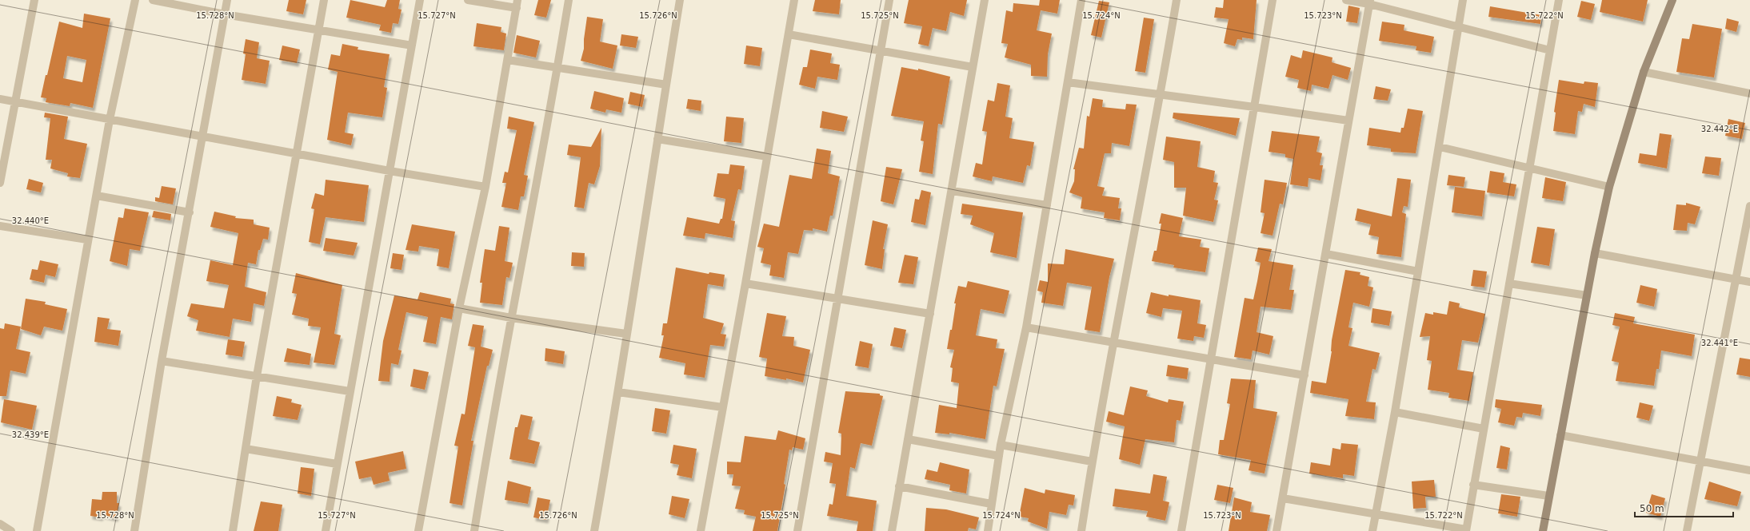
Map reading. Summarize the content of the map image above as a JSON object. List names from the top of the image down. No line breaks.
{"scale_bar":"50 m","coordinates":["15.728°N","15.727°N","15.726°N","15.725°N","15.724°N","15.723°N","15.722°N","32.442°E","32.440°E","32.441°E","32.439°E"]}
